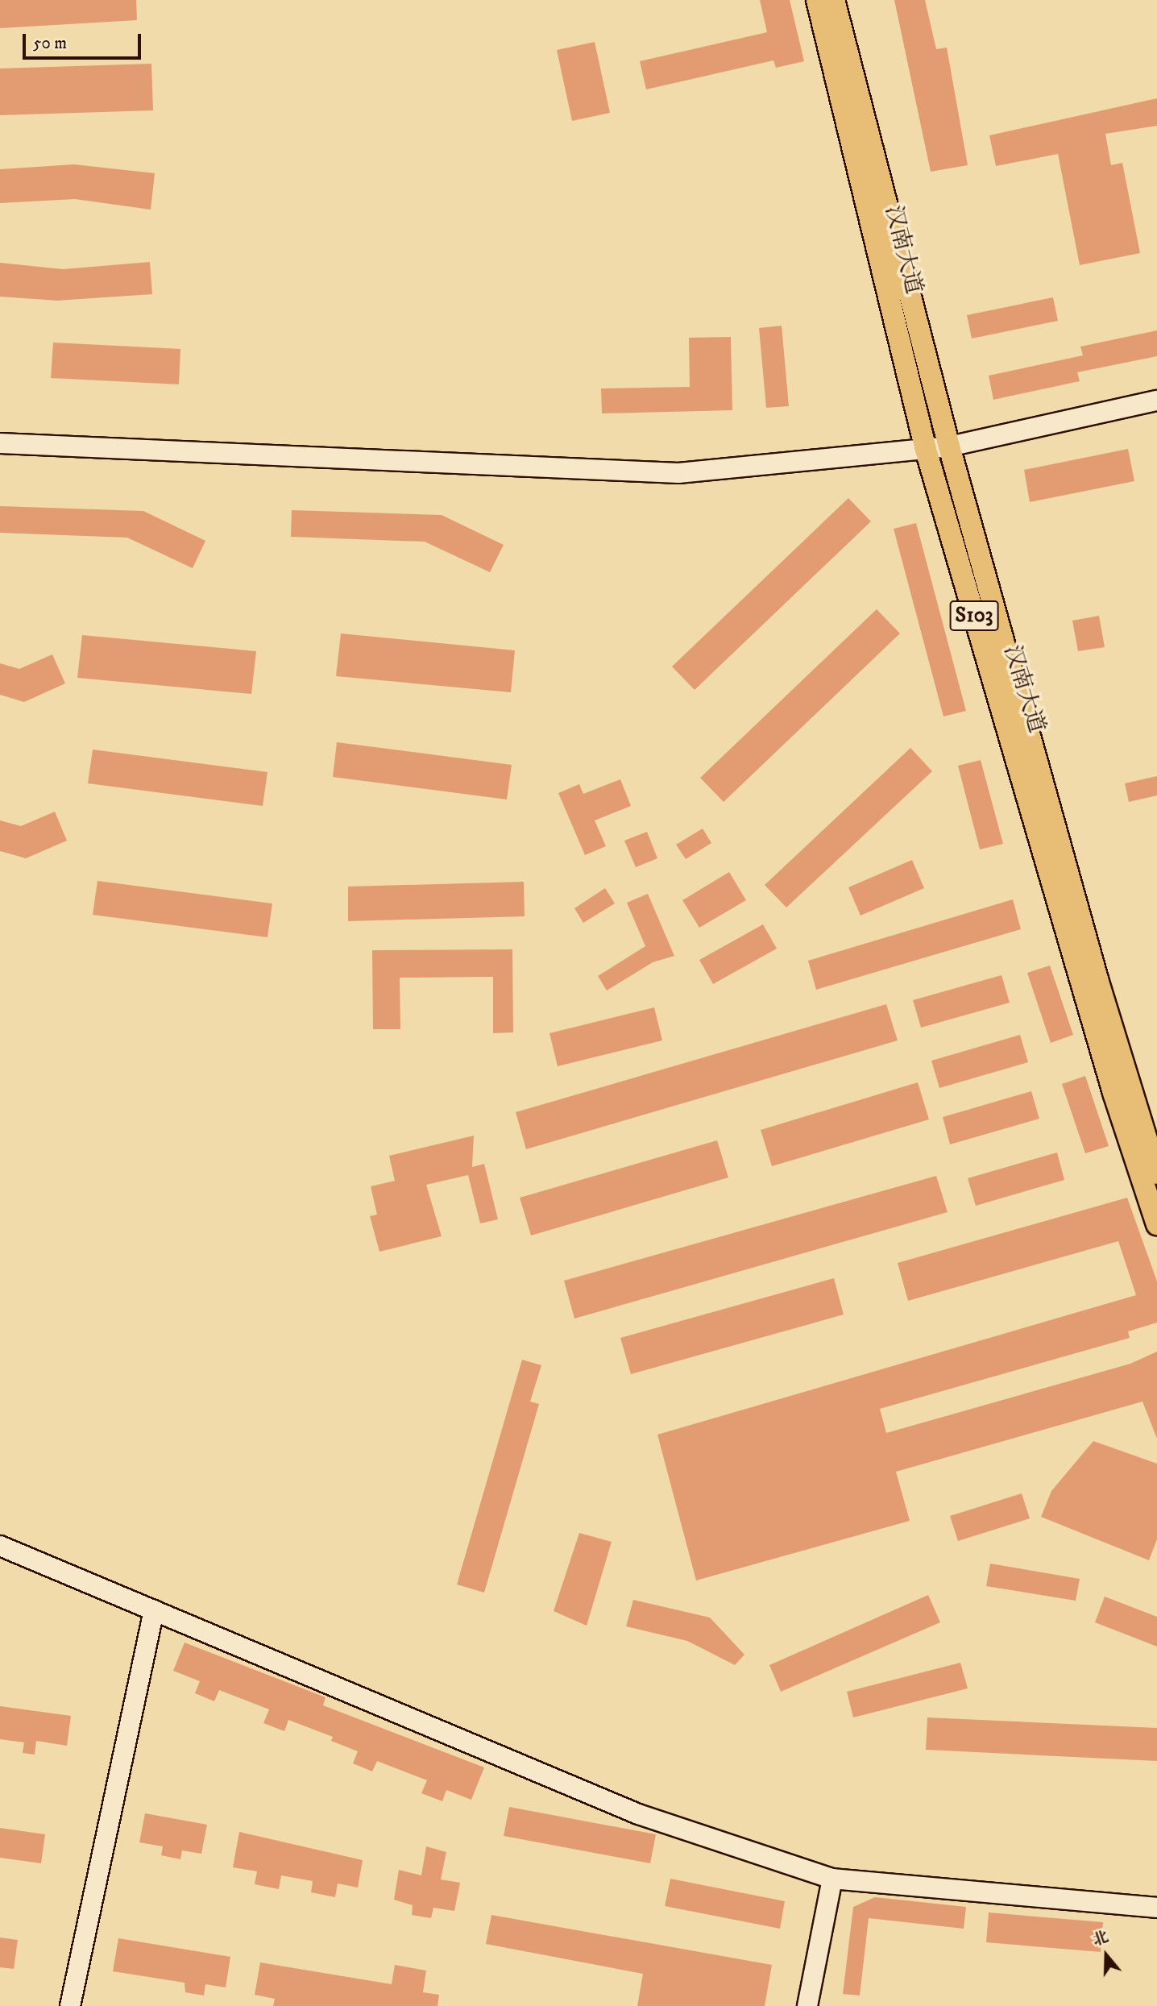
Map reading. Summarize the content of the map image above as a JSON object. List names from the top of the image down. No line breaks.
{"streets":{"main road":["汉南大道","S103"]},"scale_bar":"50 m","north":"top"}
